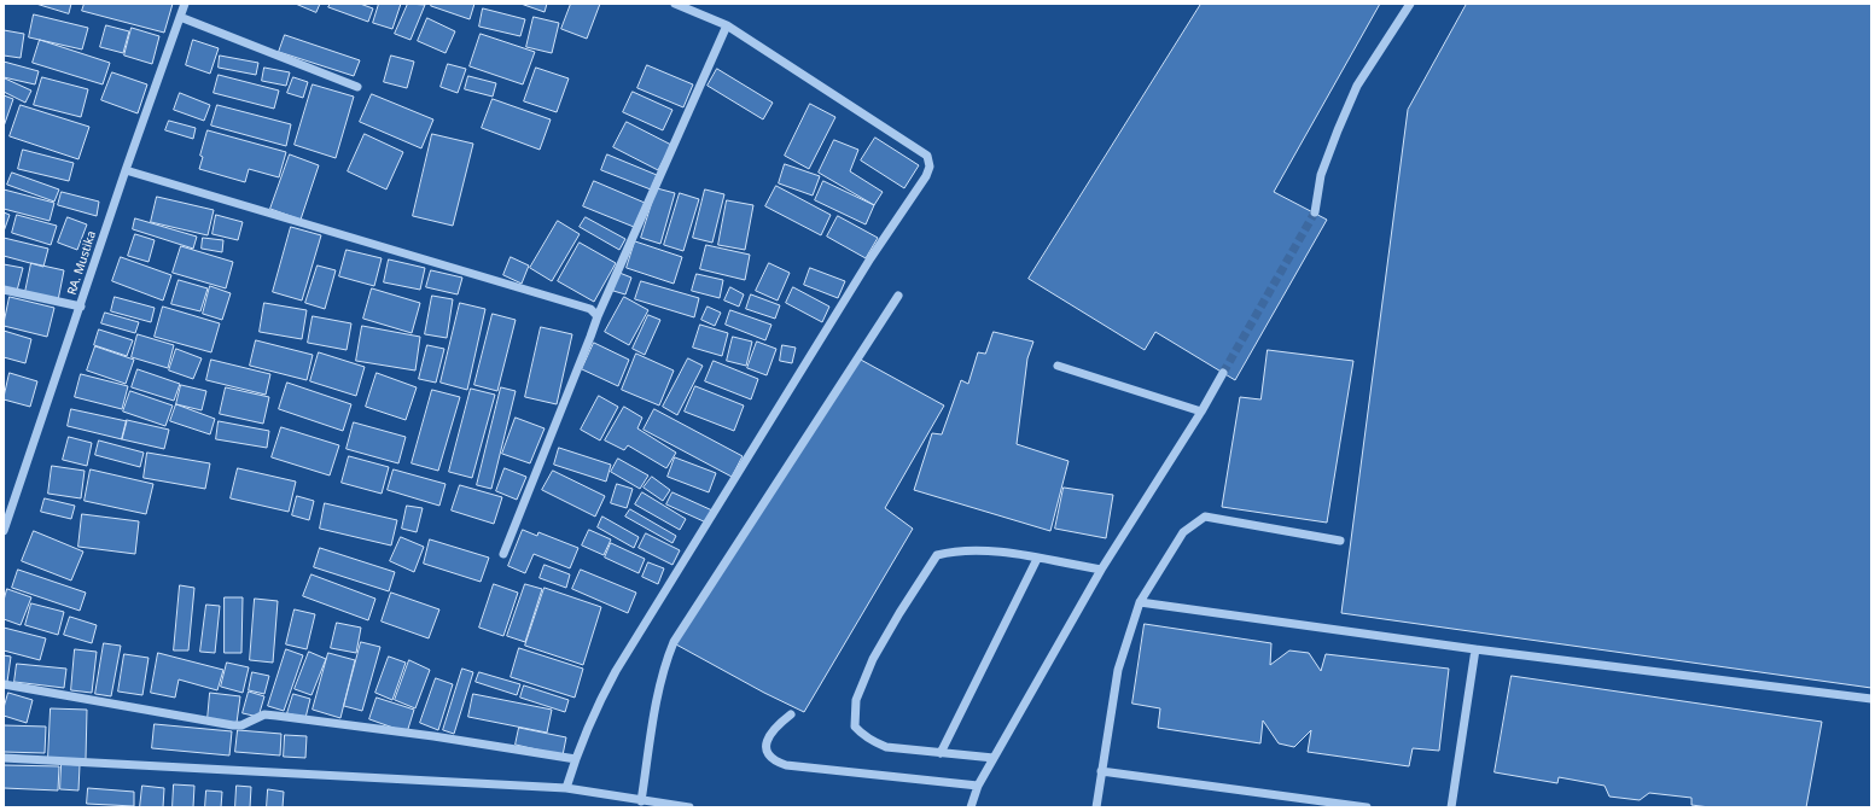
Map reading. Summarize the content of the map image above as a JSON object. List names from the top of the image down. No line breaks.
{"streets":{"street":["RA. Mustika"]}}
